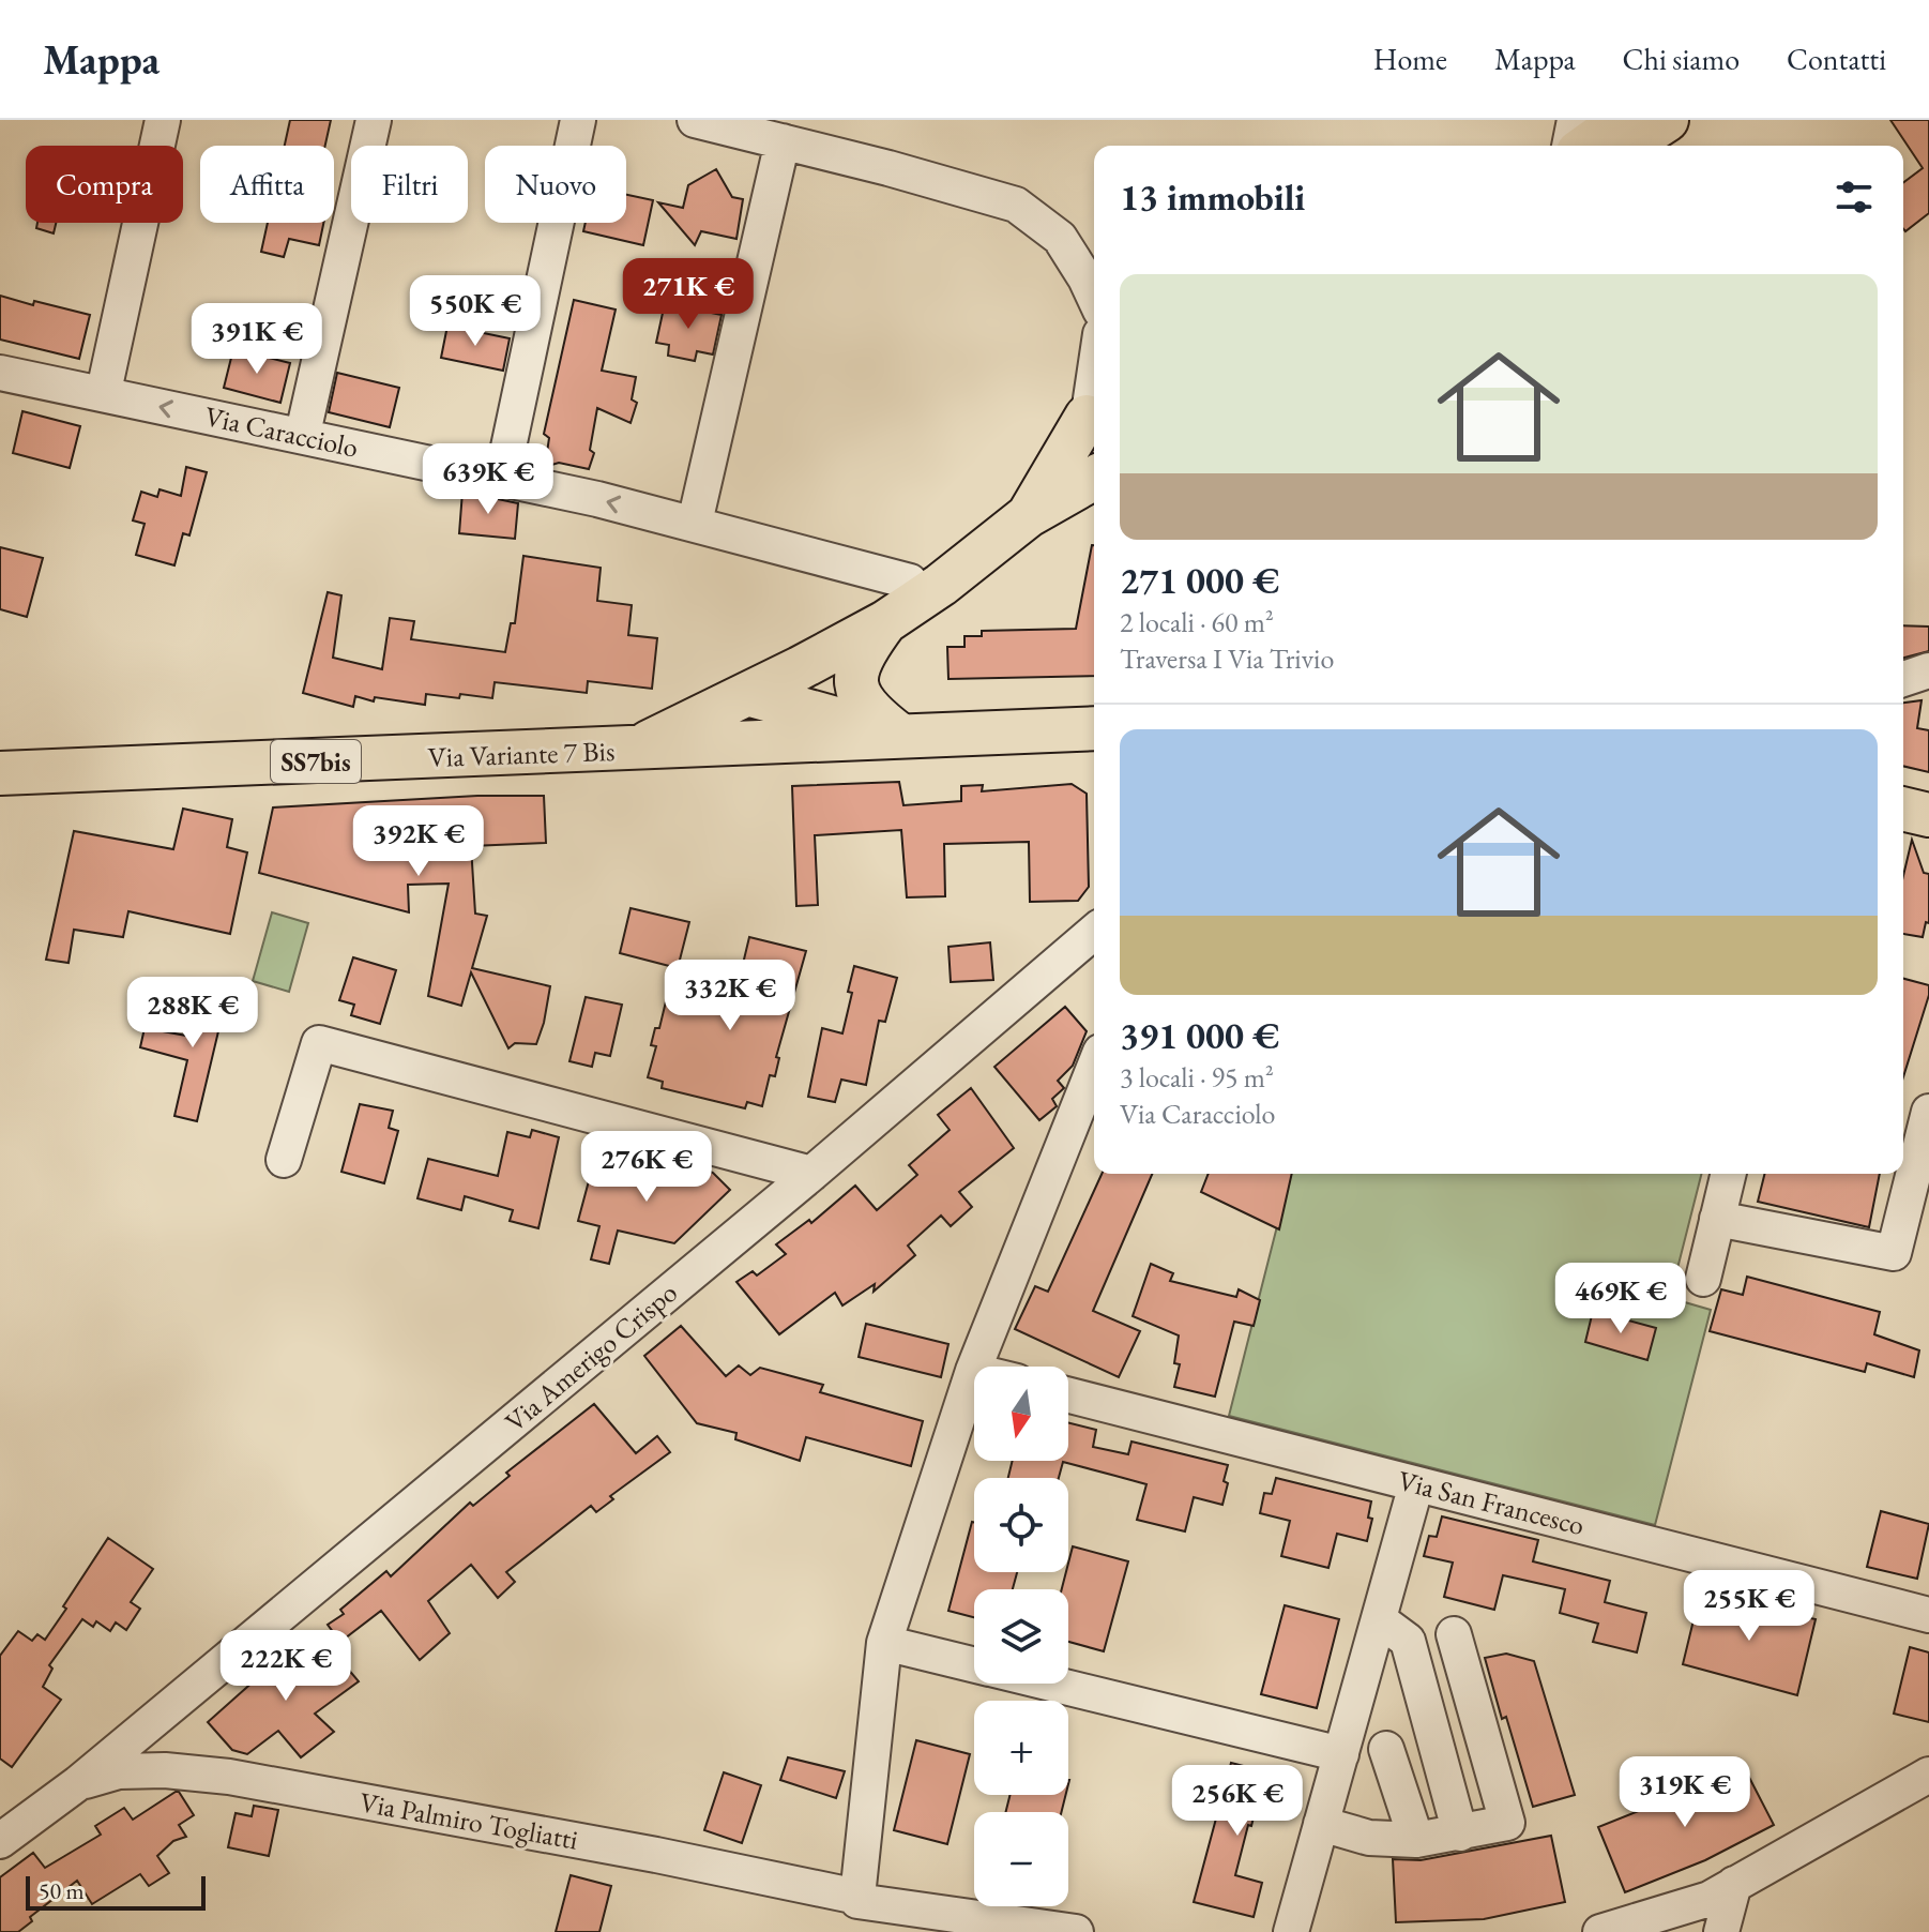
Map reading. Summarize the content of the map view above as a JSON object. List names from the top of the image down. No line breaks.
{"streets":{"main road":["Via Variante 7 Bis","SS7bis"],"street":["Via Caracciolo","Via Amerigo Crispo","Via San Francesco","Via Palmiro Togliatti"]},"crossings":[["Via Amerigo Crispo","Via Palmiro Togliatti"]],"one_way":["Via Caracciolo"],"scale_bar":"50 m","north":"bottom","page":{"header":"Mappa","nav":["Home","Mappa","Chi siamo","Contatti"],"chip":["Compra","Affitta","Filtri","Nuovo"],"heading":"13 immobili","list":[{"name":"271 000 €","note":"2 locali · 60 m² · Traversa I Via Trivio"},{"name":"391 000 €","note":"3 locali · 95 m² · Via Caracciolo"}],"price":["271K €","550K €","391K €","639K €","392K €","332K €","288K €","276K €","469K €","255K €","222K €","319K €","256K €"],"map_buttons":["+","−"],"scale":"50 m"}}
